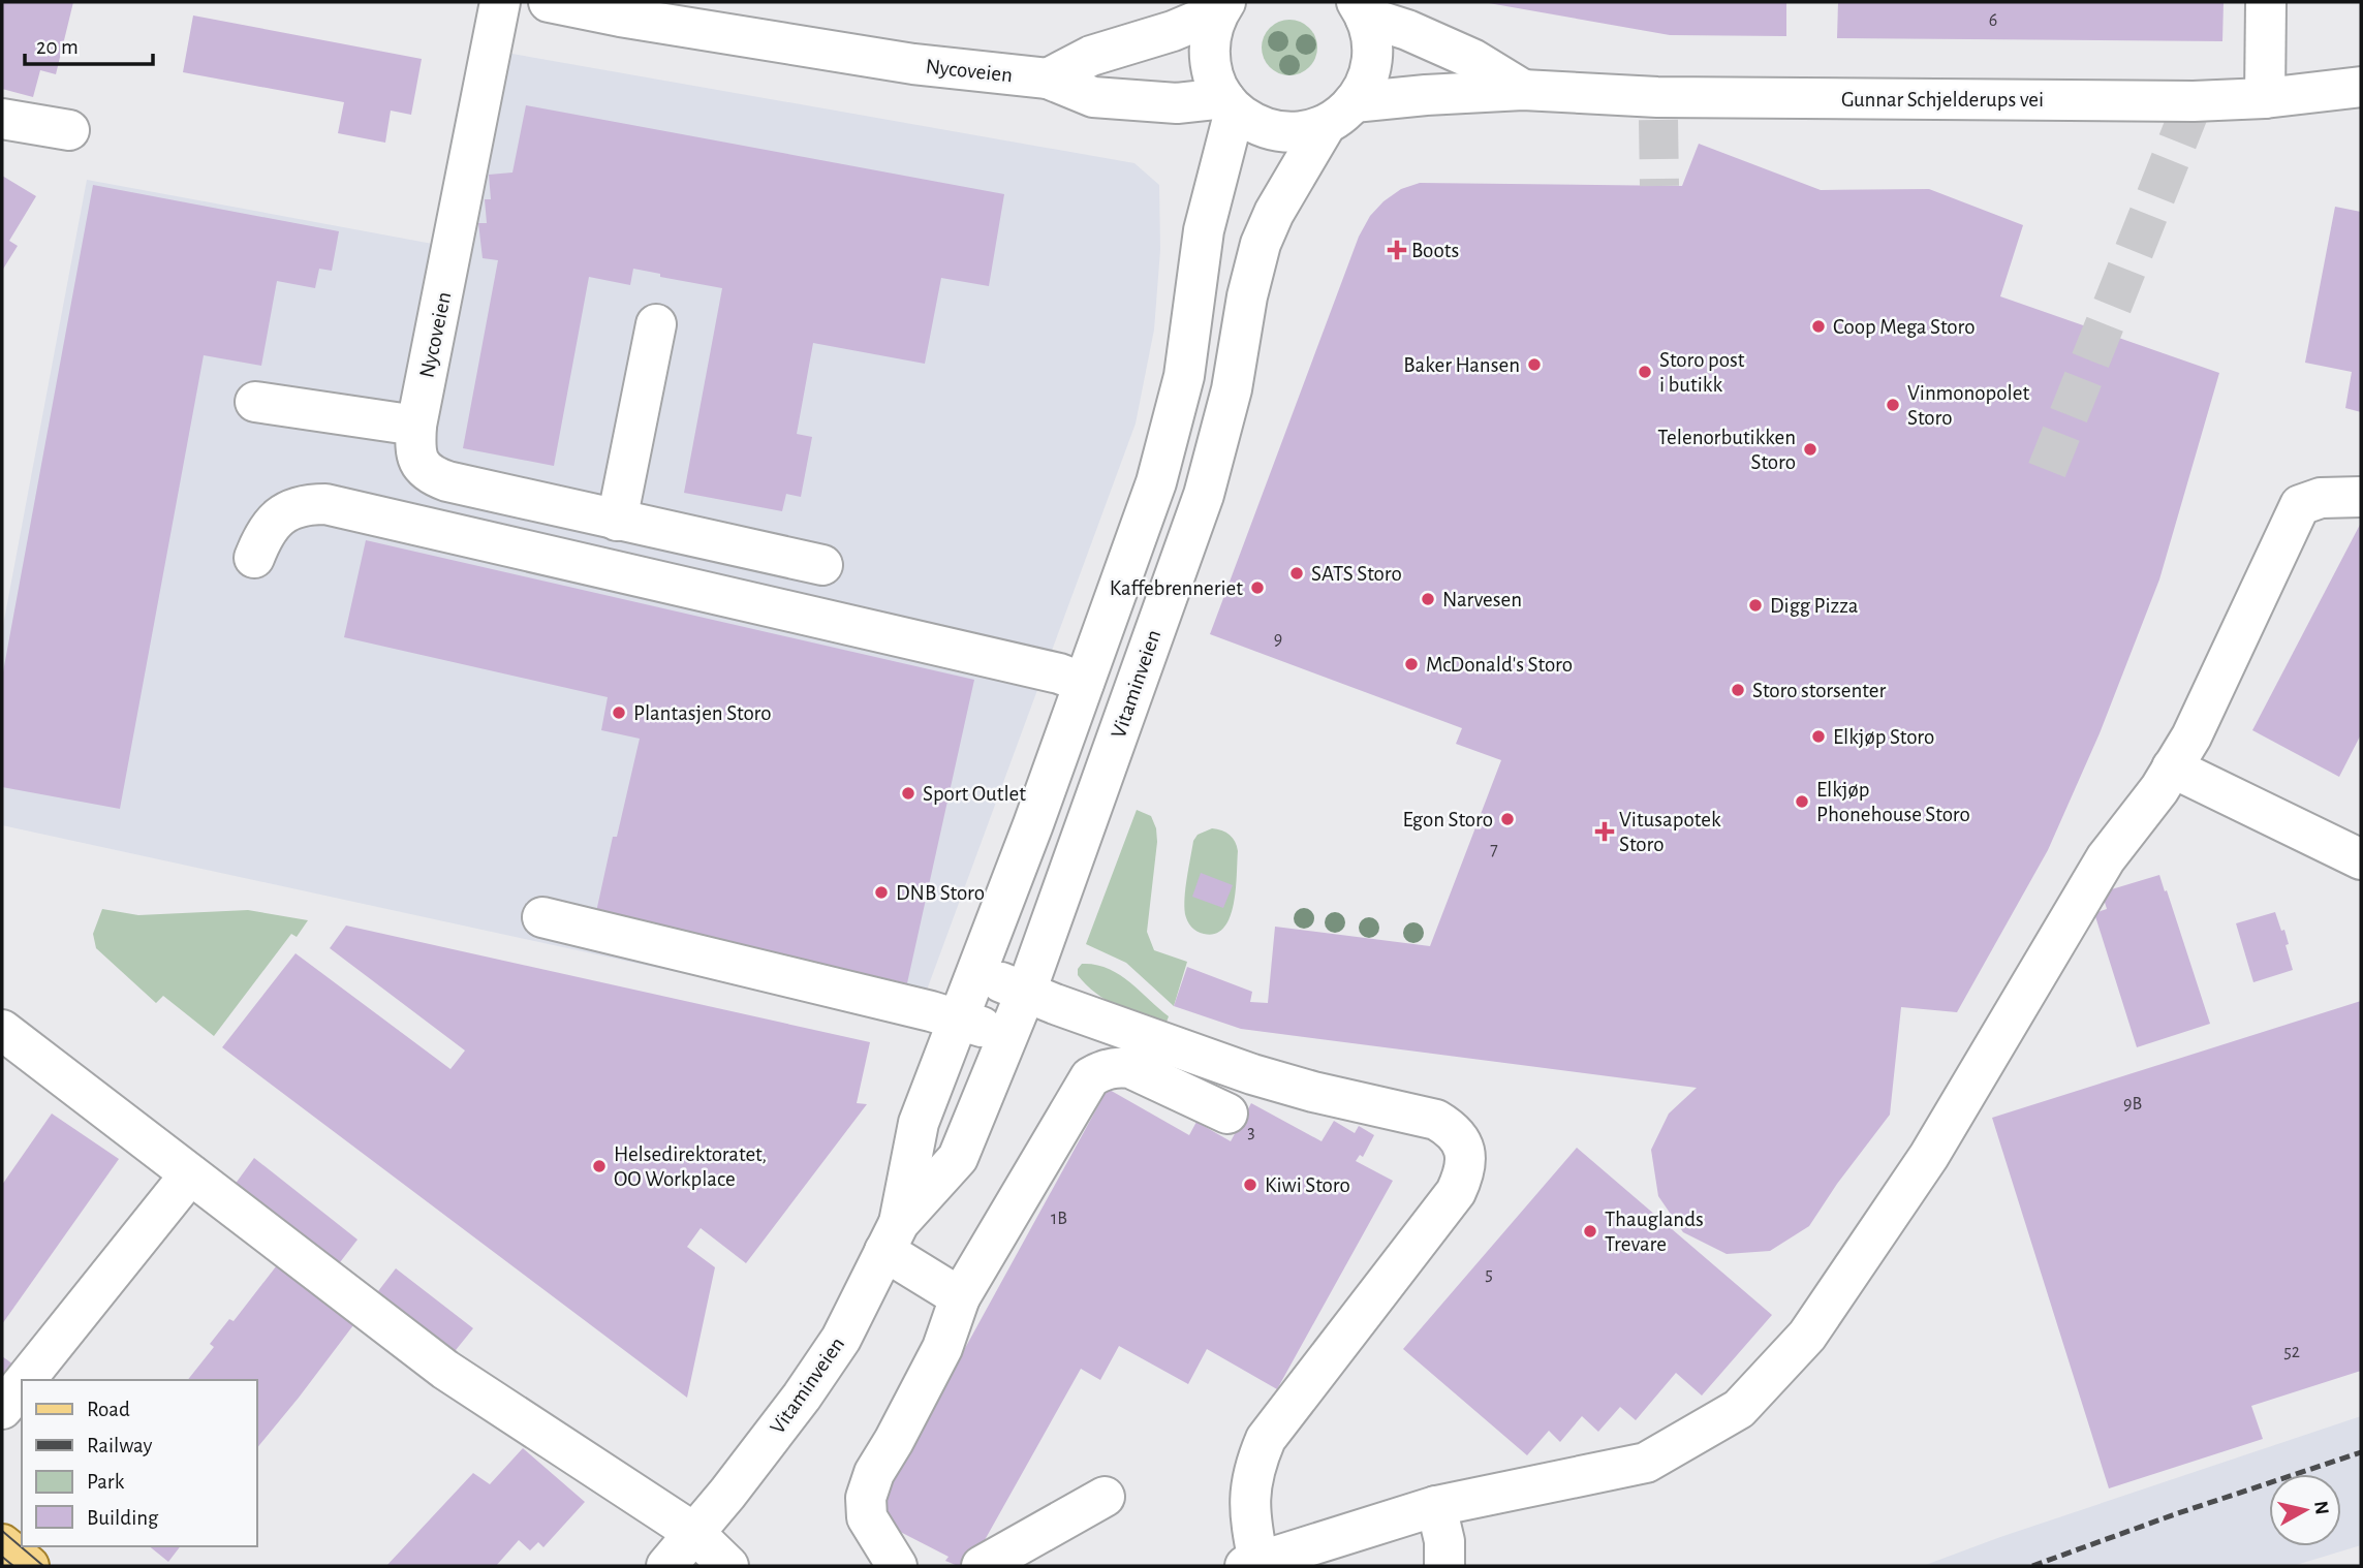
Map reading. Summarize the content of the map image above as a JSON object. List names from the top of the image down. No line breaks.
{"streets":{"street":["Nycoveien","Gunnar Schjelderups vei","Vitaminveien"]},"crossings":[["Nycoveien","Gunnar Schjelderups vei"],["Nycoveien","Vitaminveien"],["Gunnar Schjelderups vei","Vitaminveien"]],"places":{"health":["Boots","Vitusapotek Storo"],"other":["Coop Mega Storo","Baker Hansen","Storo post i butikk","Vinmonopolet Storo","Telenorbutikken Storo","SATS Storo","Kaffebrenneriet","Narvesen","Digg Pizza","McDonald's Storo","Storo storsenter","Plantasjen Storo","Elkjøp Storo","Sport Outlet","Elkjøp Phonehouse Storo","Egon Storo","DNB Storo","Helsedirektoratet, OO Workplace","Kiwi Storo","Thauglands Trevare"]},"house_numbers":["6","9","7","9B","3","1B","5","52"],"legend":["Road","Railway","Park","Building"],"scale_bar":"20 m","north":"right"}
